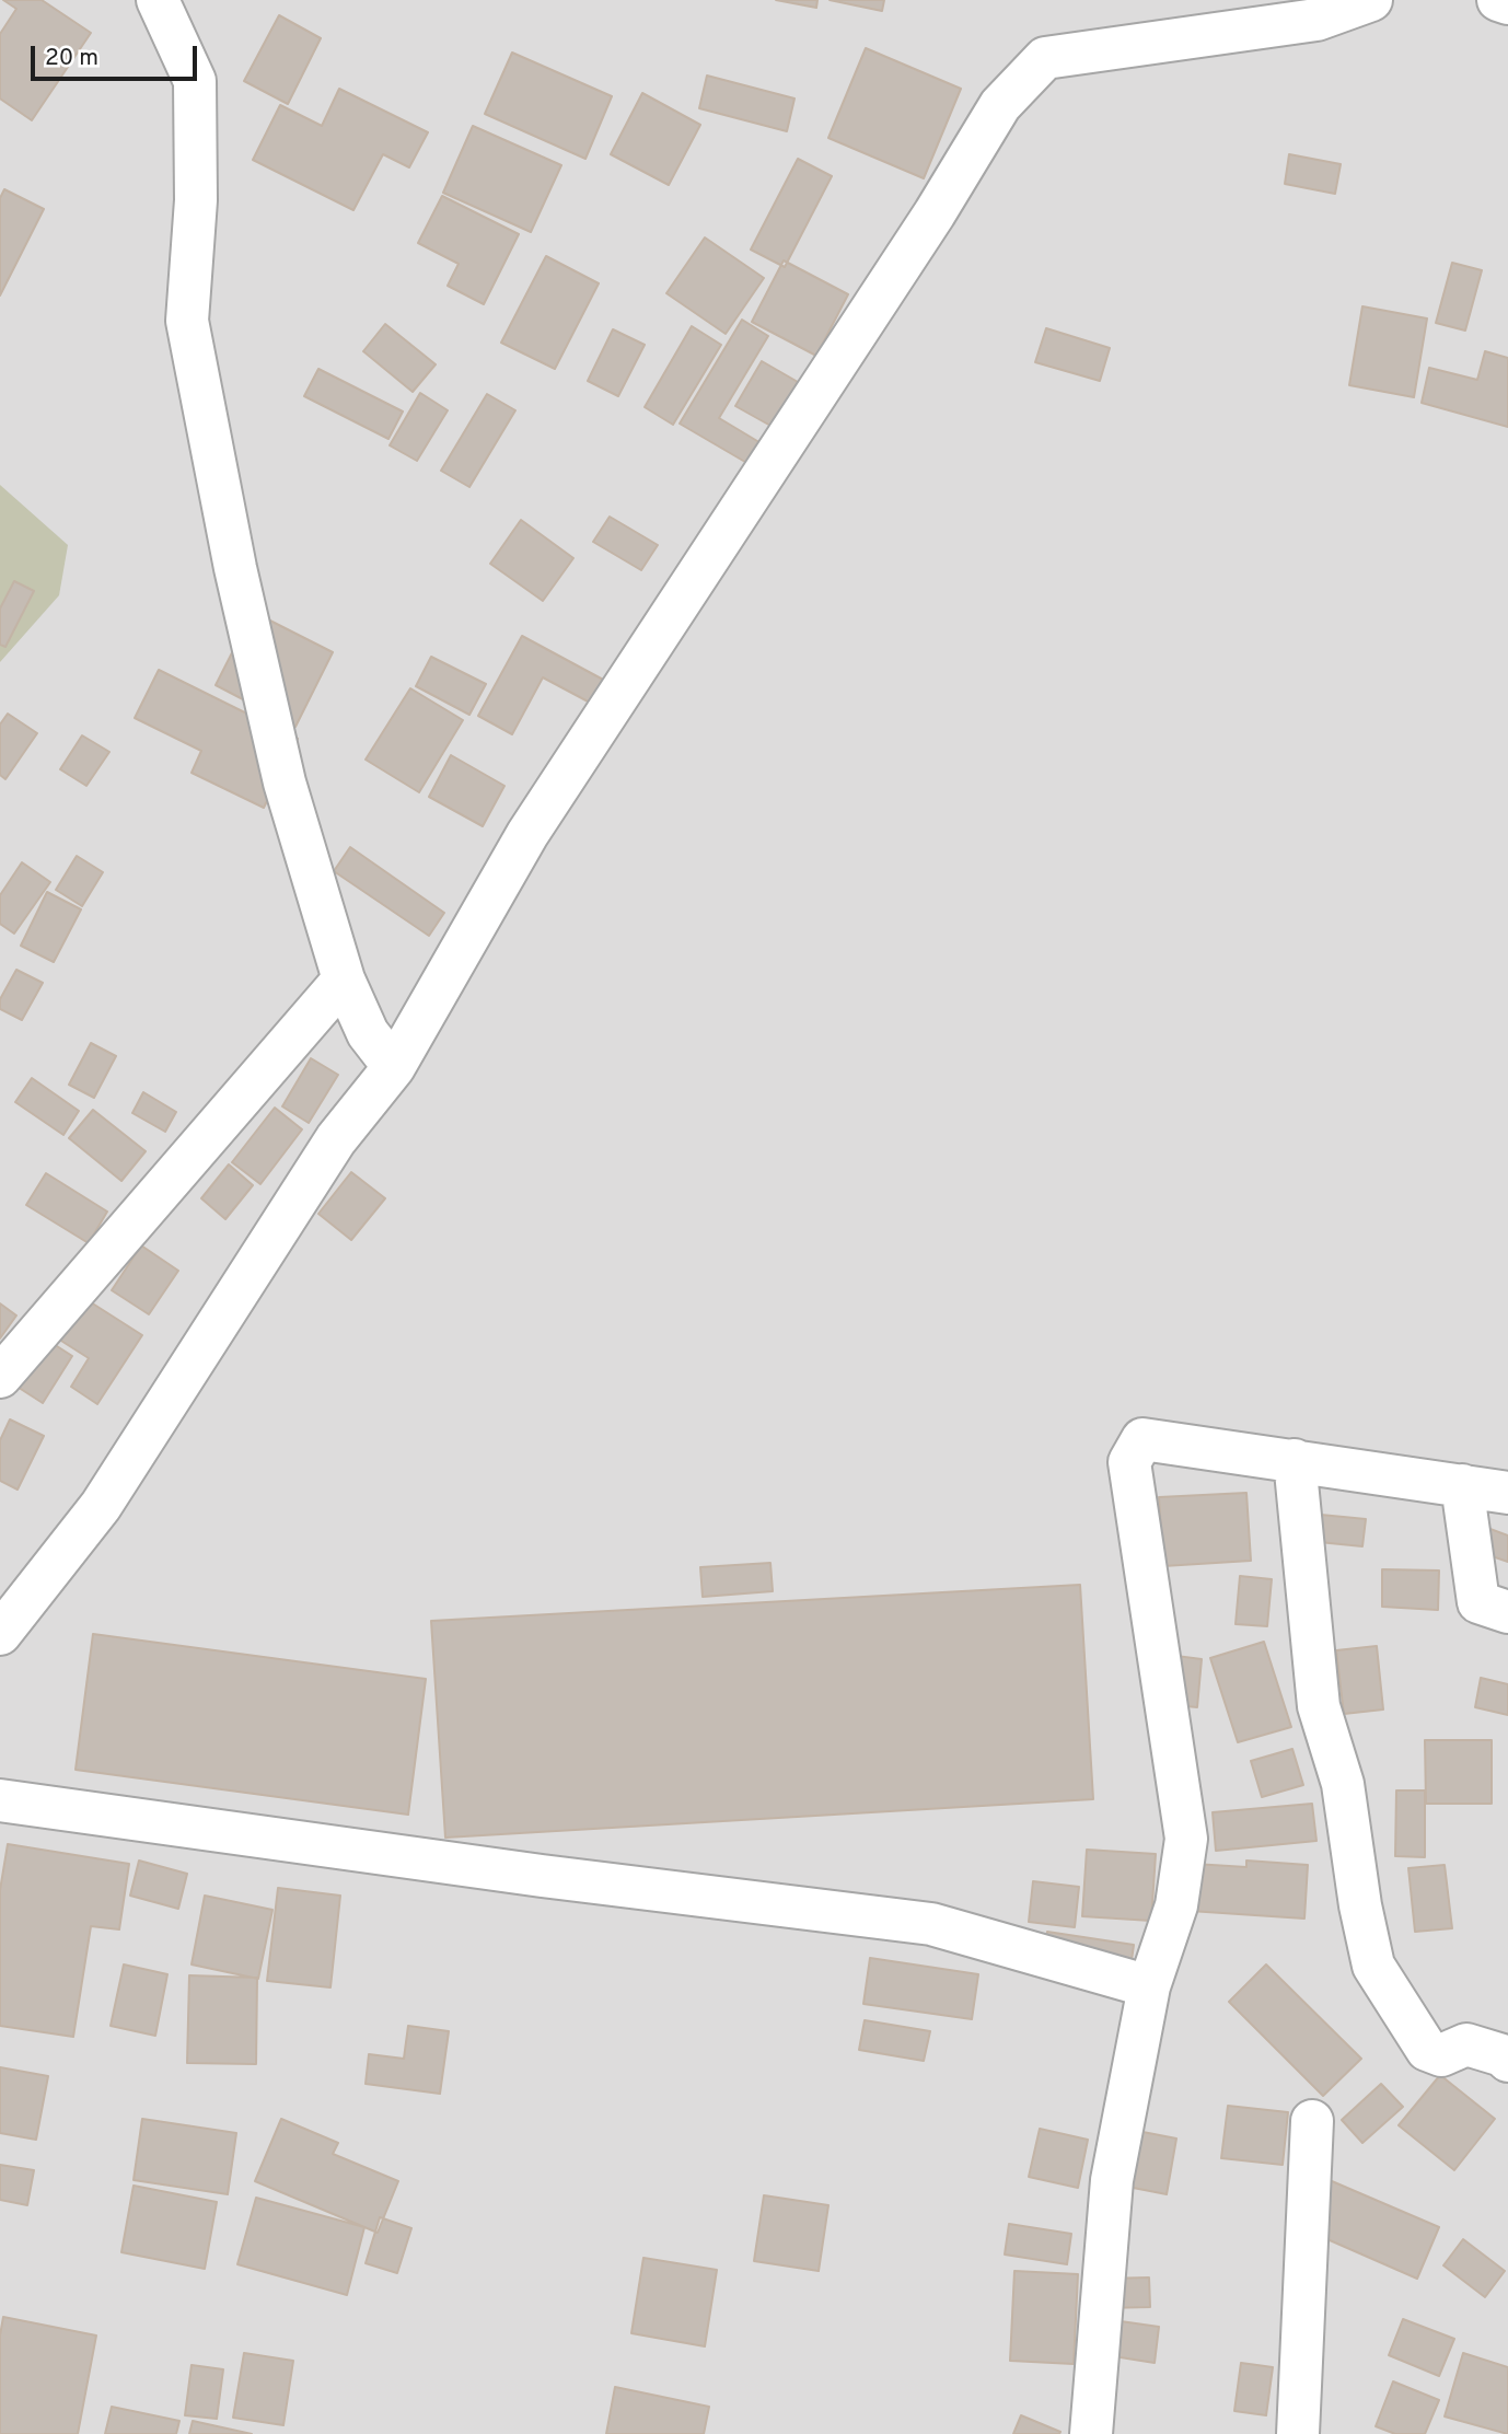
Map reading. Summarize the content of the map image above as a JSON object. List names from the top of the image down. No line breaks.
{"scale_bar":"20 m"}
